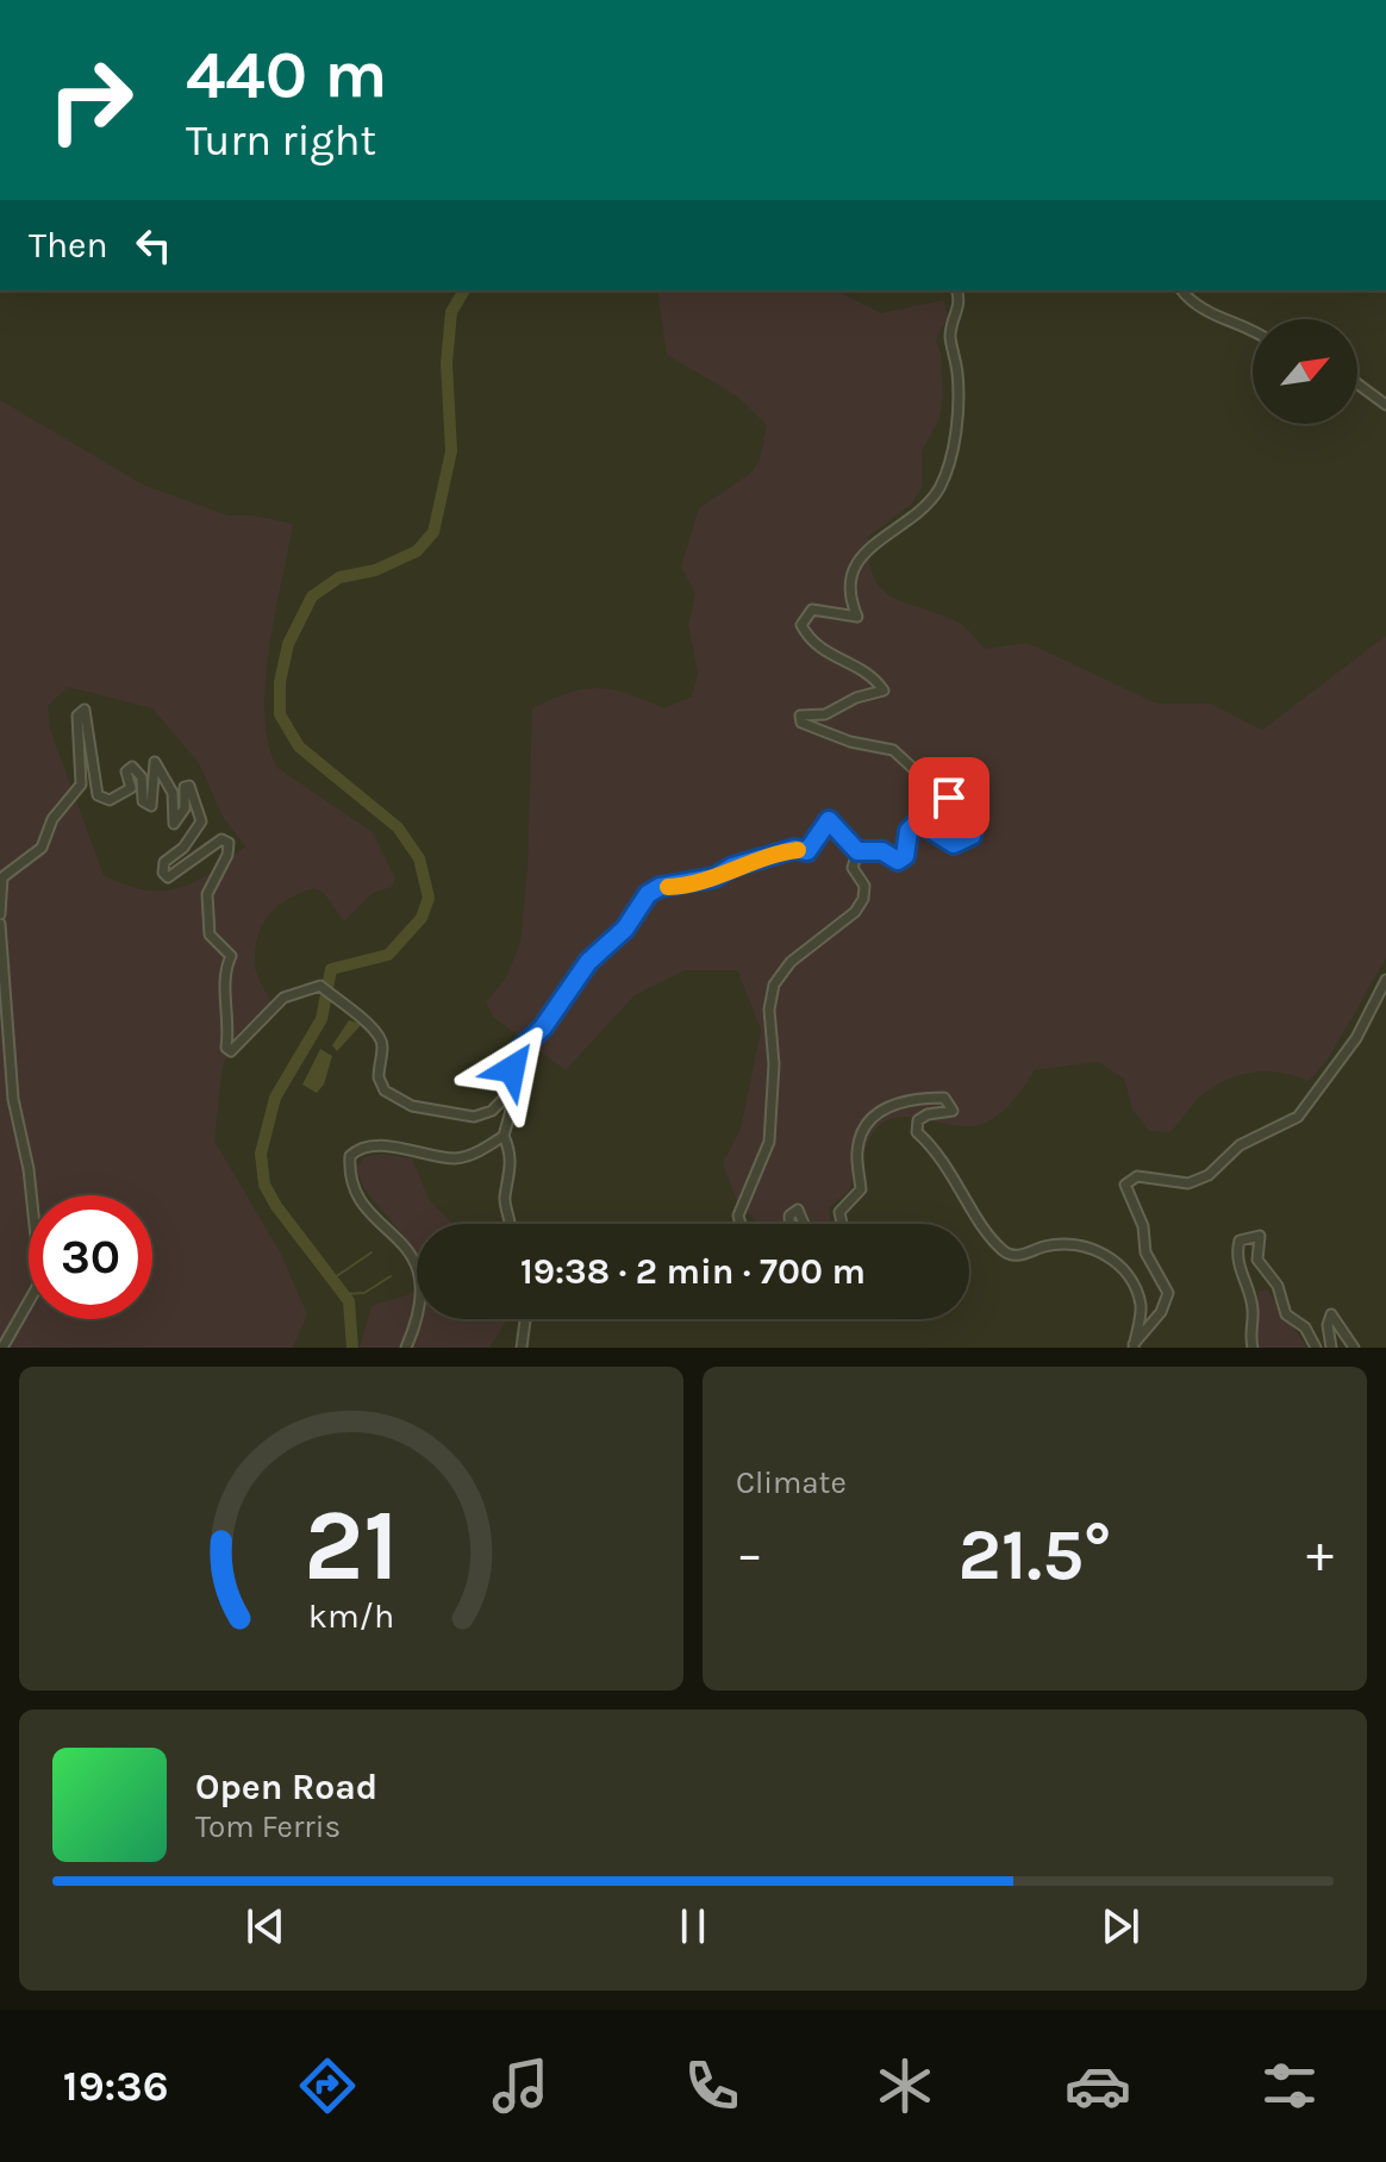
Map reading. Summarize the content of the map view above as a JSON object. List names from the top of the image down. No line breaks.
{"north":"top right","page":{"turn":["440 m","Turn right"],"then":"Then","limit":"30","trip":"19:38 · 2 min · 700 m","tile":"Climate","heat":["−","21.5°","+"],"song":["Open Road","Tom Ferris"],"tabs":"19:36","gauge":["21","km/h"]}}
